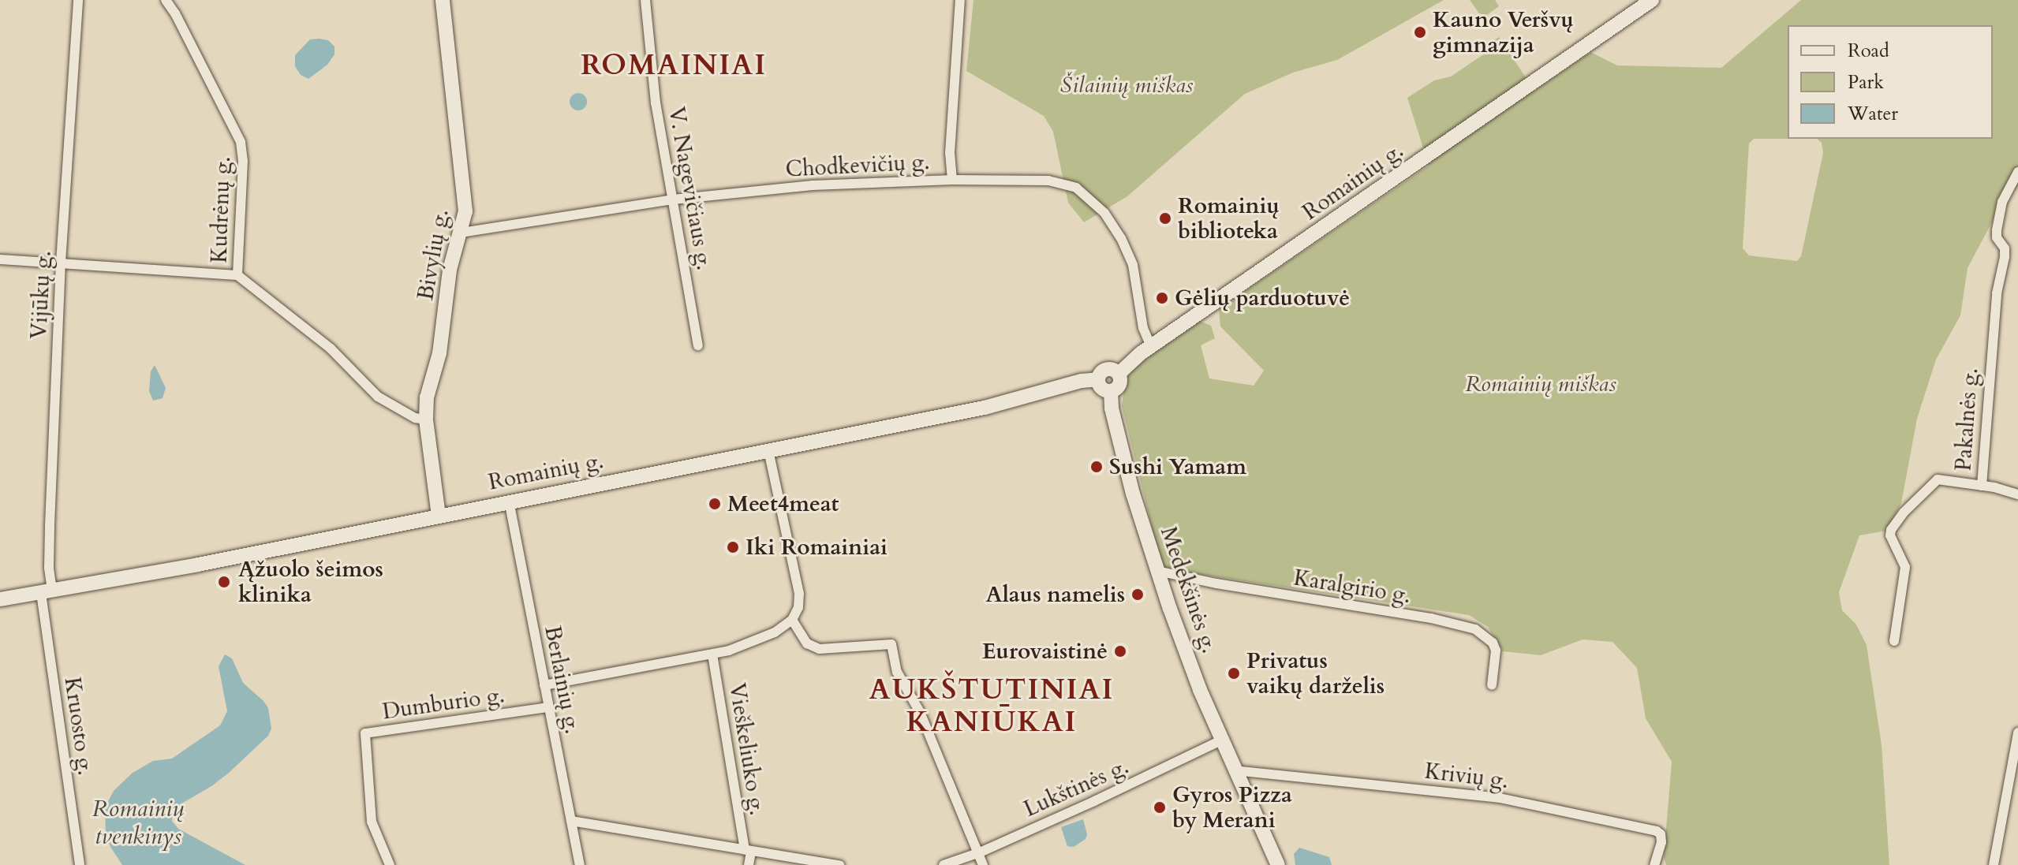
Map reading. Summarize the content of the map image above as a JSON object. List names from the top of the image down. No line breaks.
{"streets":{"main road":["Romainių g.","Bivylių g.","Medekšinės g."],"street":["Chodkevičių g.","V. Nagevičiaus g.","Kudrėnų g.","Vijūkų g.","Pakalnės g.","Karalgirio g.","Berlainių g.","Dumburio g.","Kruosto g.","Vieškeliuko g.","Krivių g.","Lukštinės g."]},"crossings":[["Chodkevičių g.","Romainių g."],["Chodkevičių g.","V. Nagevičiaus g."],["Chodkevičių g.","Bivylių g."],["Romainių g.","Bivylių g."],["Romainių g.","Vijūkų g."],["Romainių g.","Medekšinės g."],["Romainių g.","Berlainių g."],["Romainių g.","Kruosto g."],["Kudrėnų g.","Bivylių g."],["Vijūkų g.","Kruosto g."],["Karalgirio g.","Medekšinės g."],["Medekšinės g.","Krivių g."],["Medekšinės g.","Lukštinės g."],["Berlainių g.","Dumburio g."],["Berlainių g.","Vieškeliuko g."]],"districts":["ROMAINIAI","AUKŠTUTINIAI KANIŪKAI"],"water":["Romainių tvenkinys"],"parks":["Šilainių miškas","Romainių miškas"],"places":["Kauno Veršvų gimnazija","Romainių biblioteka","Gėlių parduotuvė","Sushi Yamam","Meet4meat","Iki Romainiai","Ąžuolo šeimos klinika","Alaus namelis","Eurovaistinė","Privatus vaikų darželis","Gyros Pizza by Merani"],"legend":["Road","Park","Water"]}
